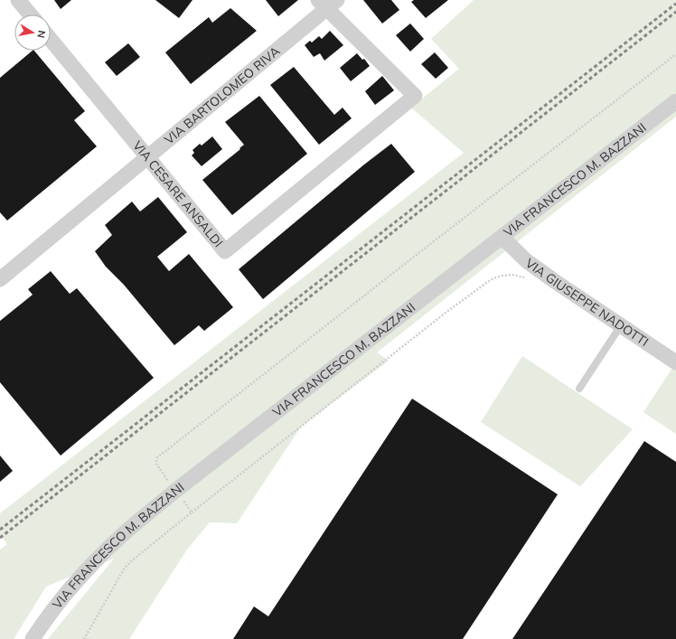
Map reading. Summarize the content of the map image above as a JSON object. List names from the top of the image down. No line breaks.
{"streets":{"street":["VIA BARTOLOMEO RIVA","VIA FRANCESCO M. BAZZANI","VIA CESARE ANSALDI","VIA GIUSEPPE NADOTTI"]},"crossings":[["VIA BARTOLOMEO RIVA","VIA CESARE ANSALDI"],["VIA FRANCESCO M. BAZZANI","VIA GIUSEPPE NADOTTI"]],"north":"right"}
